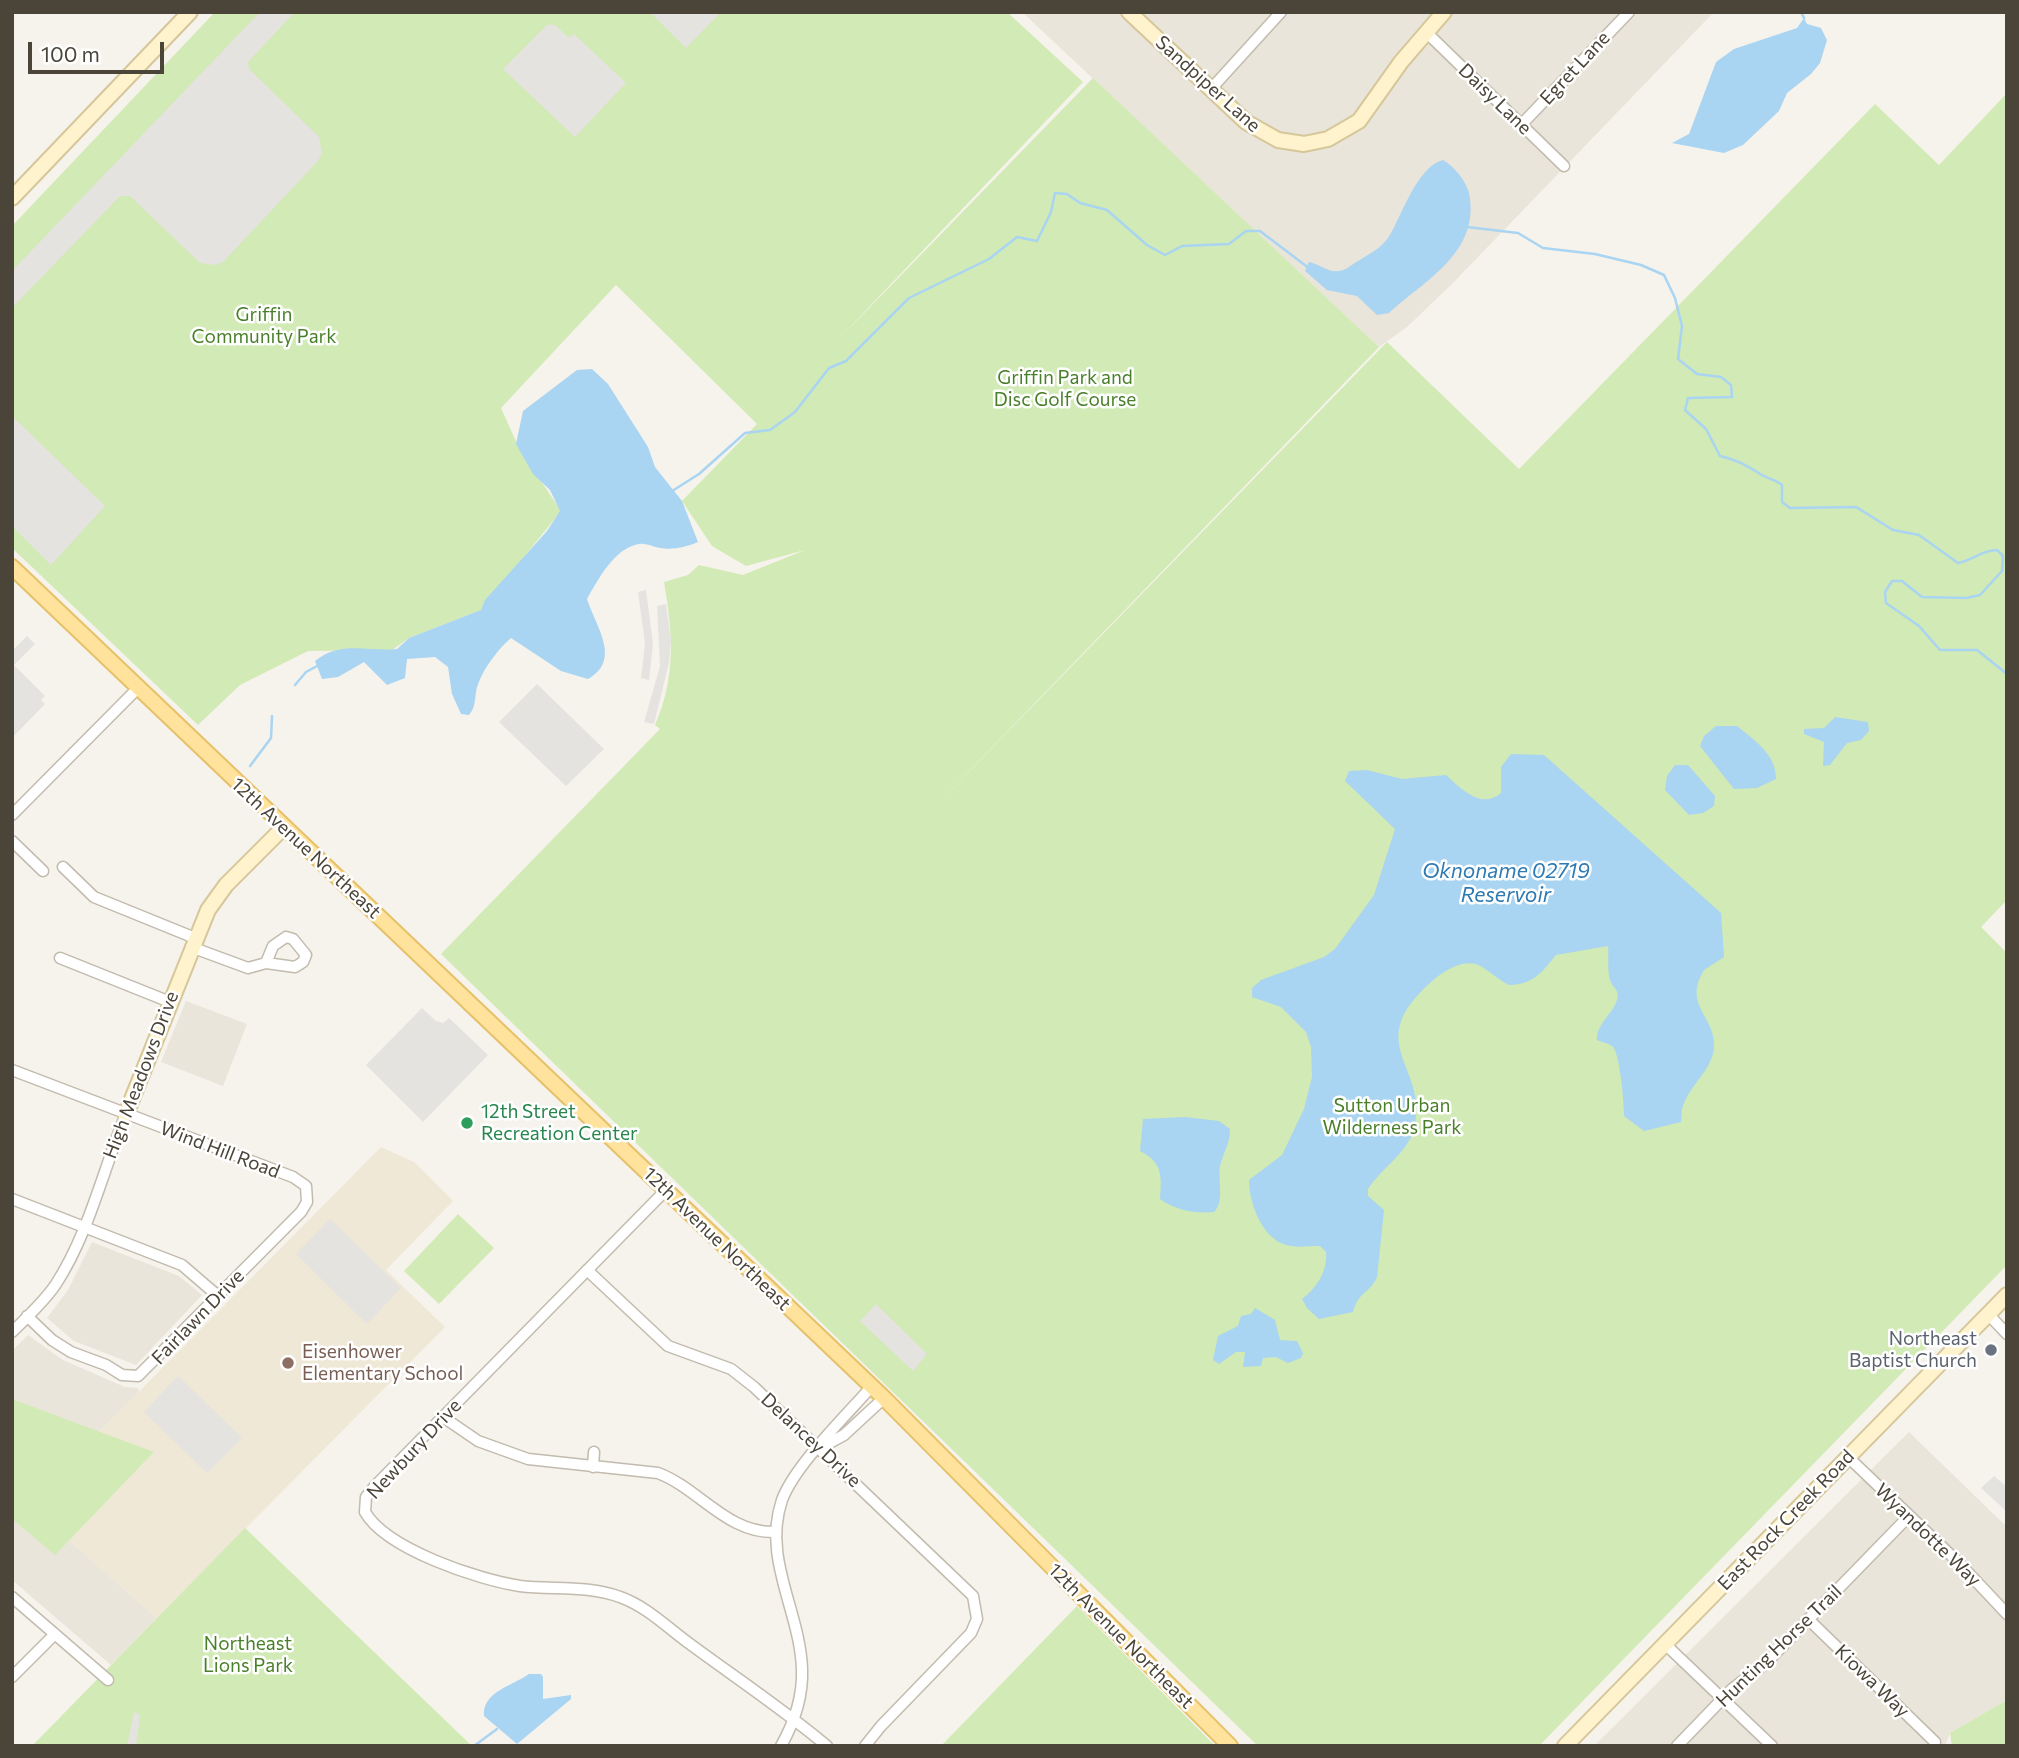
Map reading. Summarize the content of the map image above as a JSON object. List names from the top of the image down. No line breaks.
{"streets":{"main road":["Sandpiper Lane","12th Avenue Northeast","High Meadows Drive","East Rock Creek Road"],"street":["Egret Lane","Daisy Lane","Wind Hill Road","Fairlawn Drive","Delancey Drive","Newbury Drive","Wyandotte Way","Hunting Horse Trail","Kiowa Way"]},"crossings":[["Egret Lane","Daisy Lane"],["Sandpiper Lane","Daisy Lane"],["12th Avenue Northeast","High Meadows Drive"],["12th Avenue Northeast","Newbury Drive"],["High Meadows Drive","Wind Hill Road"],["High Meadows Drive","Fairlawn Drive"],["Wind Hill Road","Fairlawn Drive"],["Delancey Drive","Newbury Drive"],["East Rock Creek Road","Wyandotte Way"],["Wyandotte Way","Hunting Horse Trail"],["Hunting Horse Trail","Kiowa Way"]],"water":["Oknoname 02719 Reservoir"],"parks":["Griffin Community Park","Griffin Park and Disc Golf Course","Sutton Urban Wilderness Park","Northeast Lions Park"],"places":["12th Street Recreation Center","Northeast Baptist Church","Eisenhower Elementary School"],"scale_bar":"100 m"}
